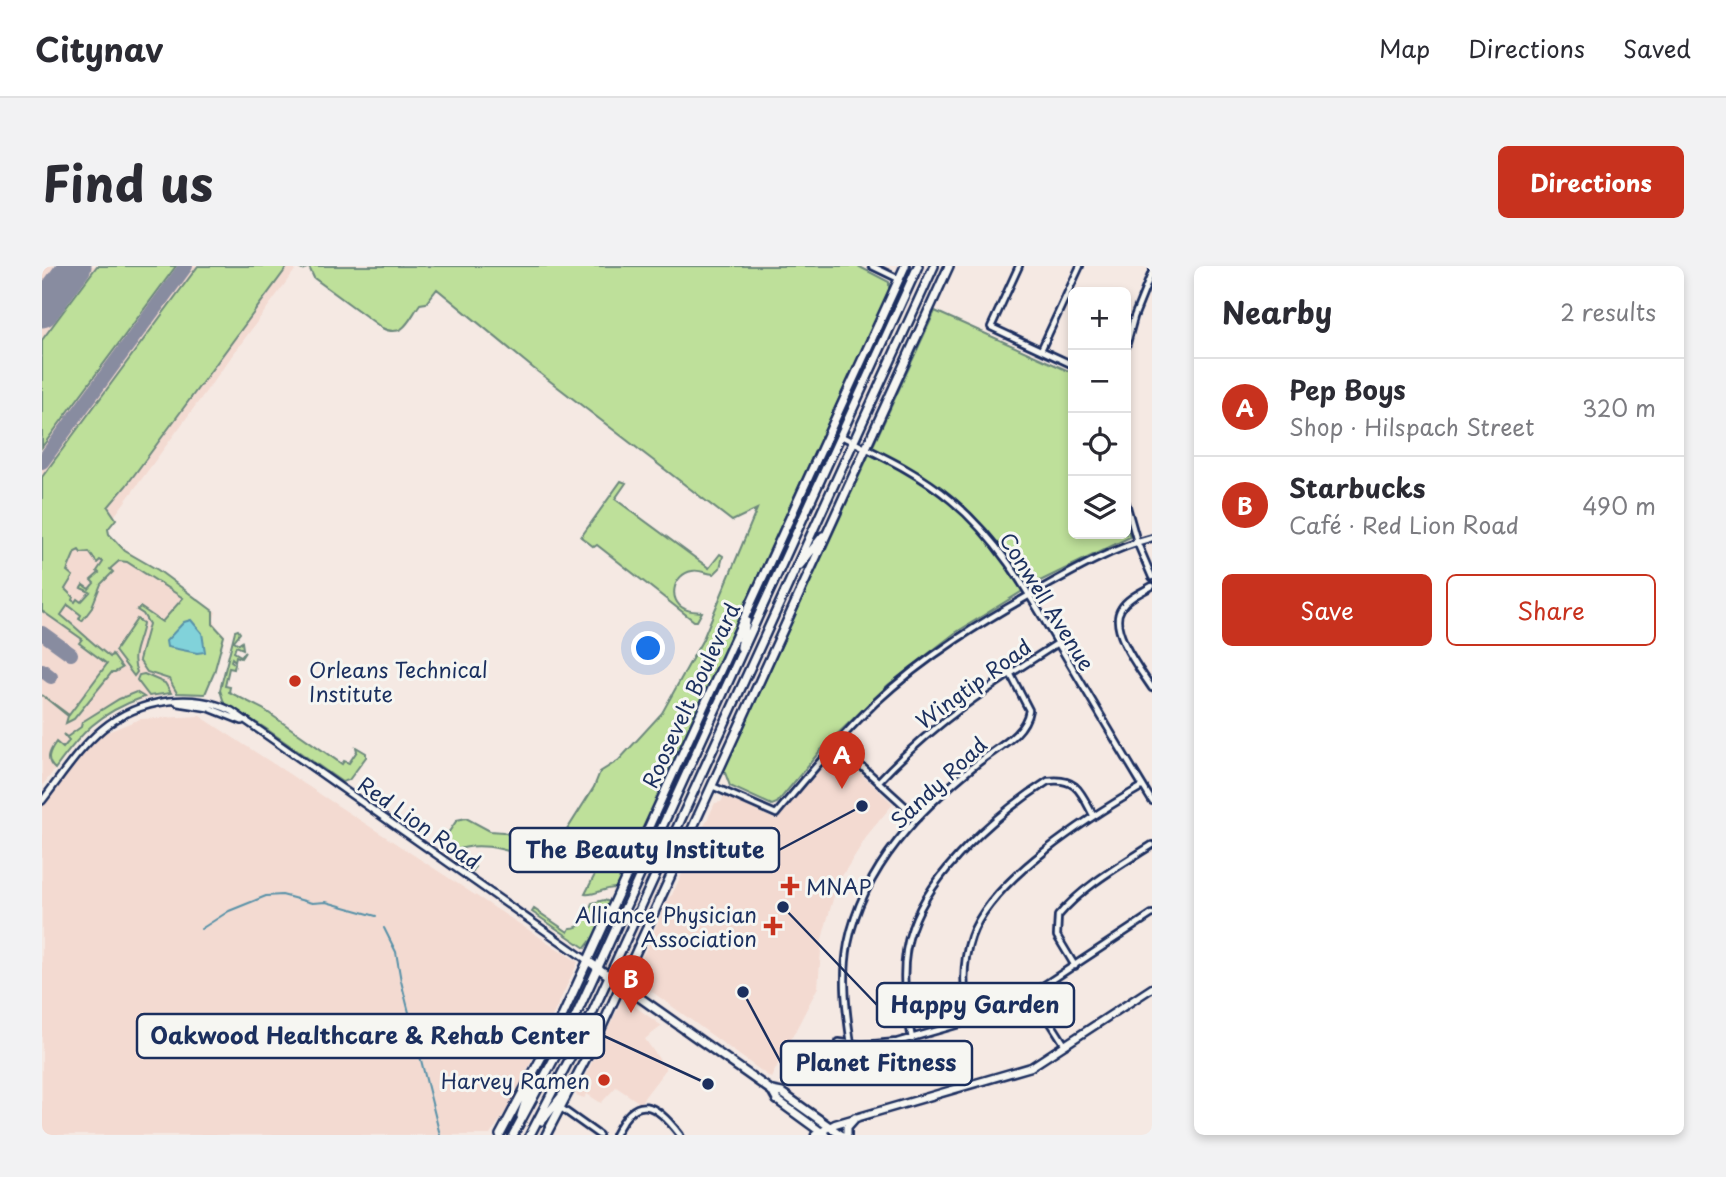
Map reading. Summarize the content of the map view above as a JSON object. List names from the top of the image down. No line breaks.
{"streets":{"main road":["Roosevelt Boulevard","Red Lion Road"],"street":["Conwell Avenue","Wingtip Road","Sandy Road"]},"crossings":[["Conwell Avenue","Wingtip Road"],["Conwell Avenue","Roosevelt Boulevard"],["Wingtip Road","Sandy Road"],["Roosevelt Boulevard","Red Lion Road"]],"places":{"other":["Orleans Technical Institute","The Beauty Institute","Happy Garden","Planet Fitness","Harvey Ramen","Oakwood Healthcare & Rehab Center"],"health":["MNAP","Alliance Physician Association"]},"page":{"header":"Citynav","nav":["Map","Directions","Saved"],"title":"Find us","buttons":["Directions",["Save","Share"]],"heading":["Nearby","2 results"],"map_buttons":["+","−"],"list":[{"mark":"A","name":"Pep Boys","note":"Shop · Hilspach Street","value":"320 m"},{"mark":"B","name":"Starbucks","note":"Café · Red Lion Road","value":"490 m"}],"pins":["A","B"]}}
